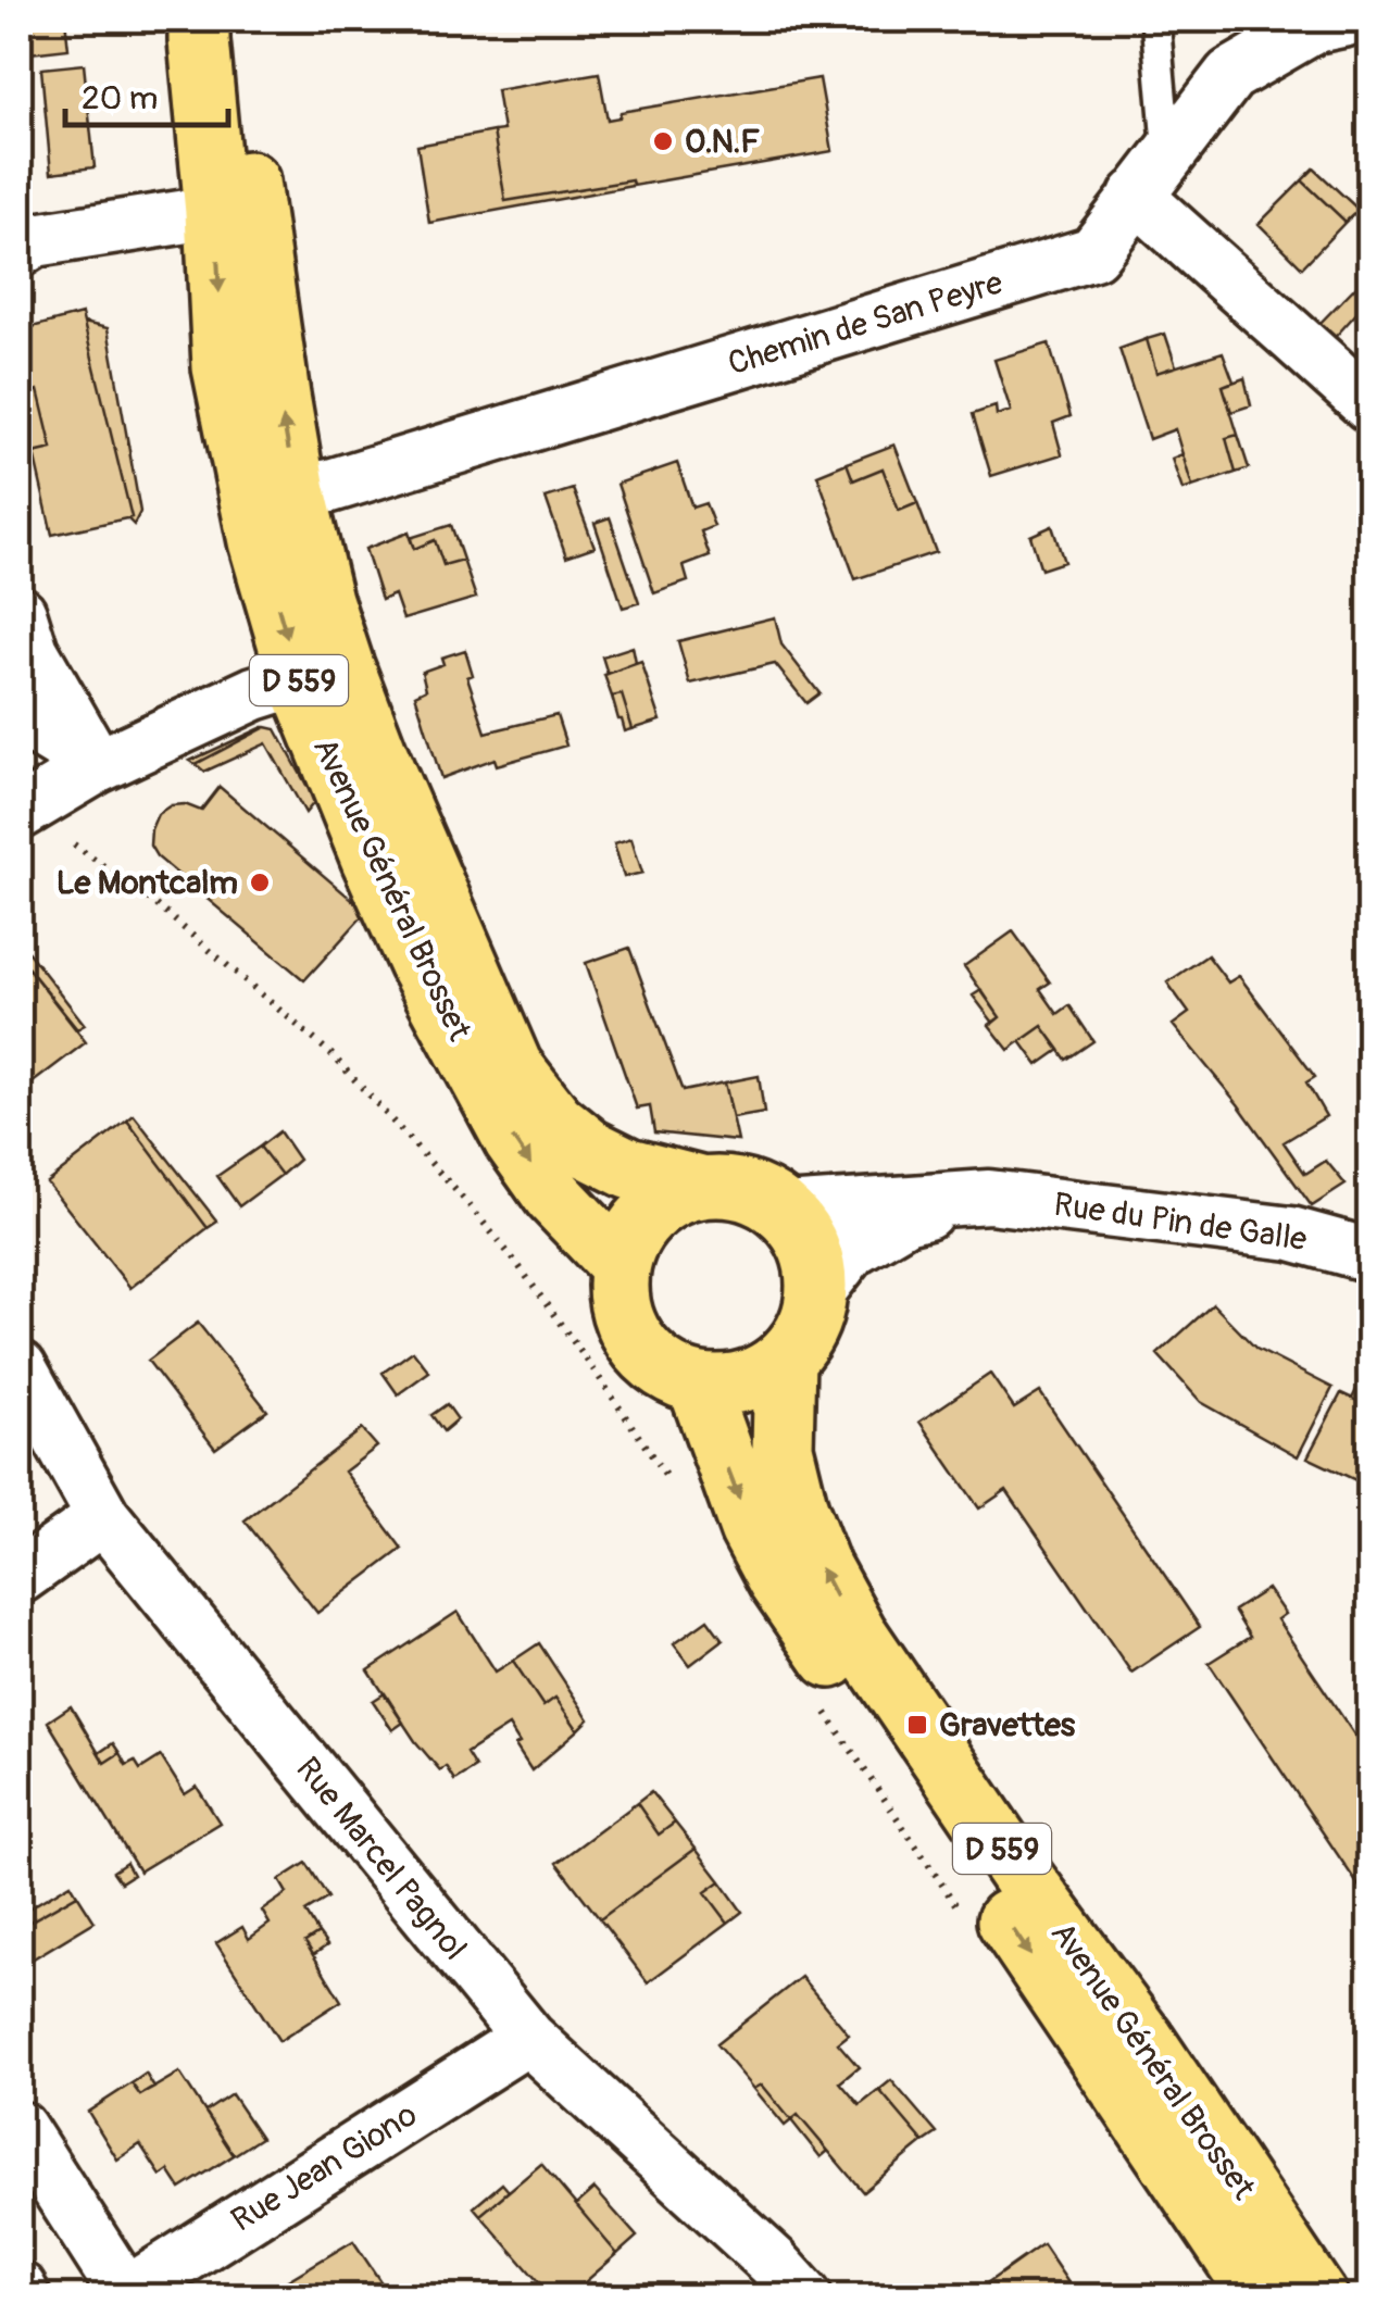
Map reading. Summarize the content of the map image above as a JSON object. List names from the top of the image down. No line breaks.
{"streets":{"main road":["D 559","Avenue Général Brosset"],"street":["Chemin de San Peyre","Rue du Pin de Galle","Rue Marcel Pagnol","Rue Jean Giono"]},"crossings":[["Chemin de San Peyre","Avenue Général Brosset"],["Avenue Général Brosset","Rue du Pin de Galle"],["Rue Marcel Pagnol","Rue Jean Giono"]],"places":{"other":["O.N.F","Le Montcalm"],"transit":["Gravettes"]},"scale_bar":"20 m"}
